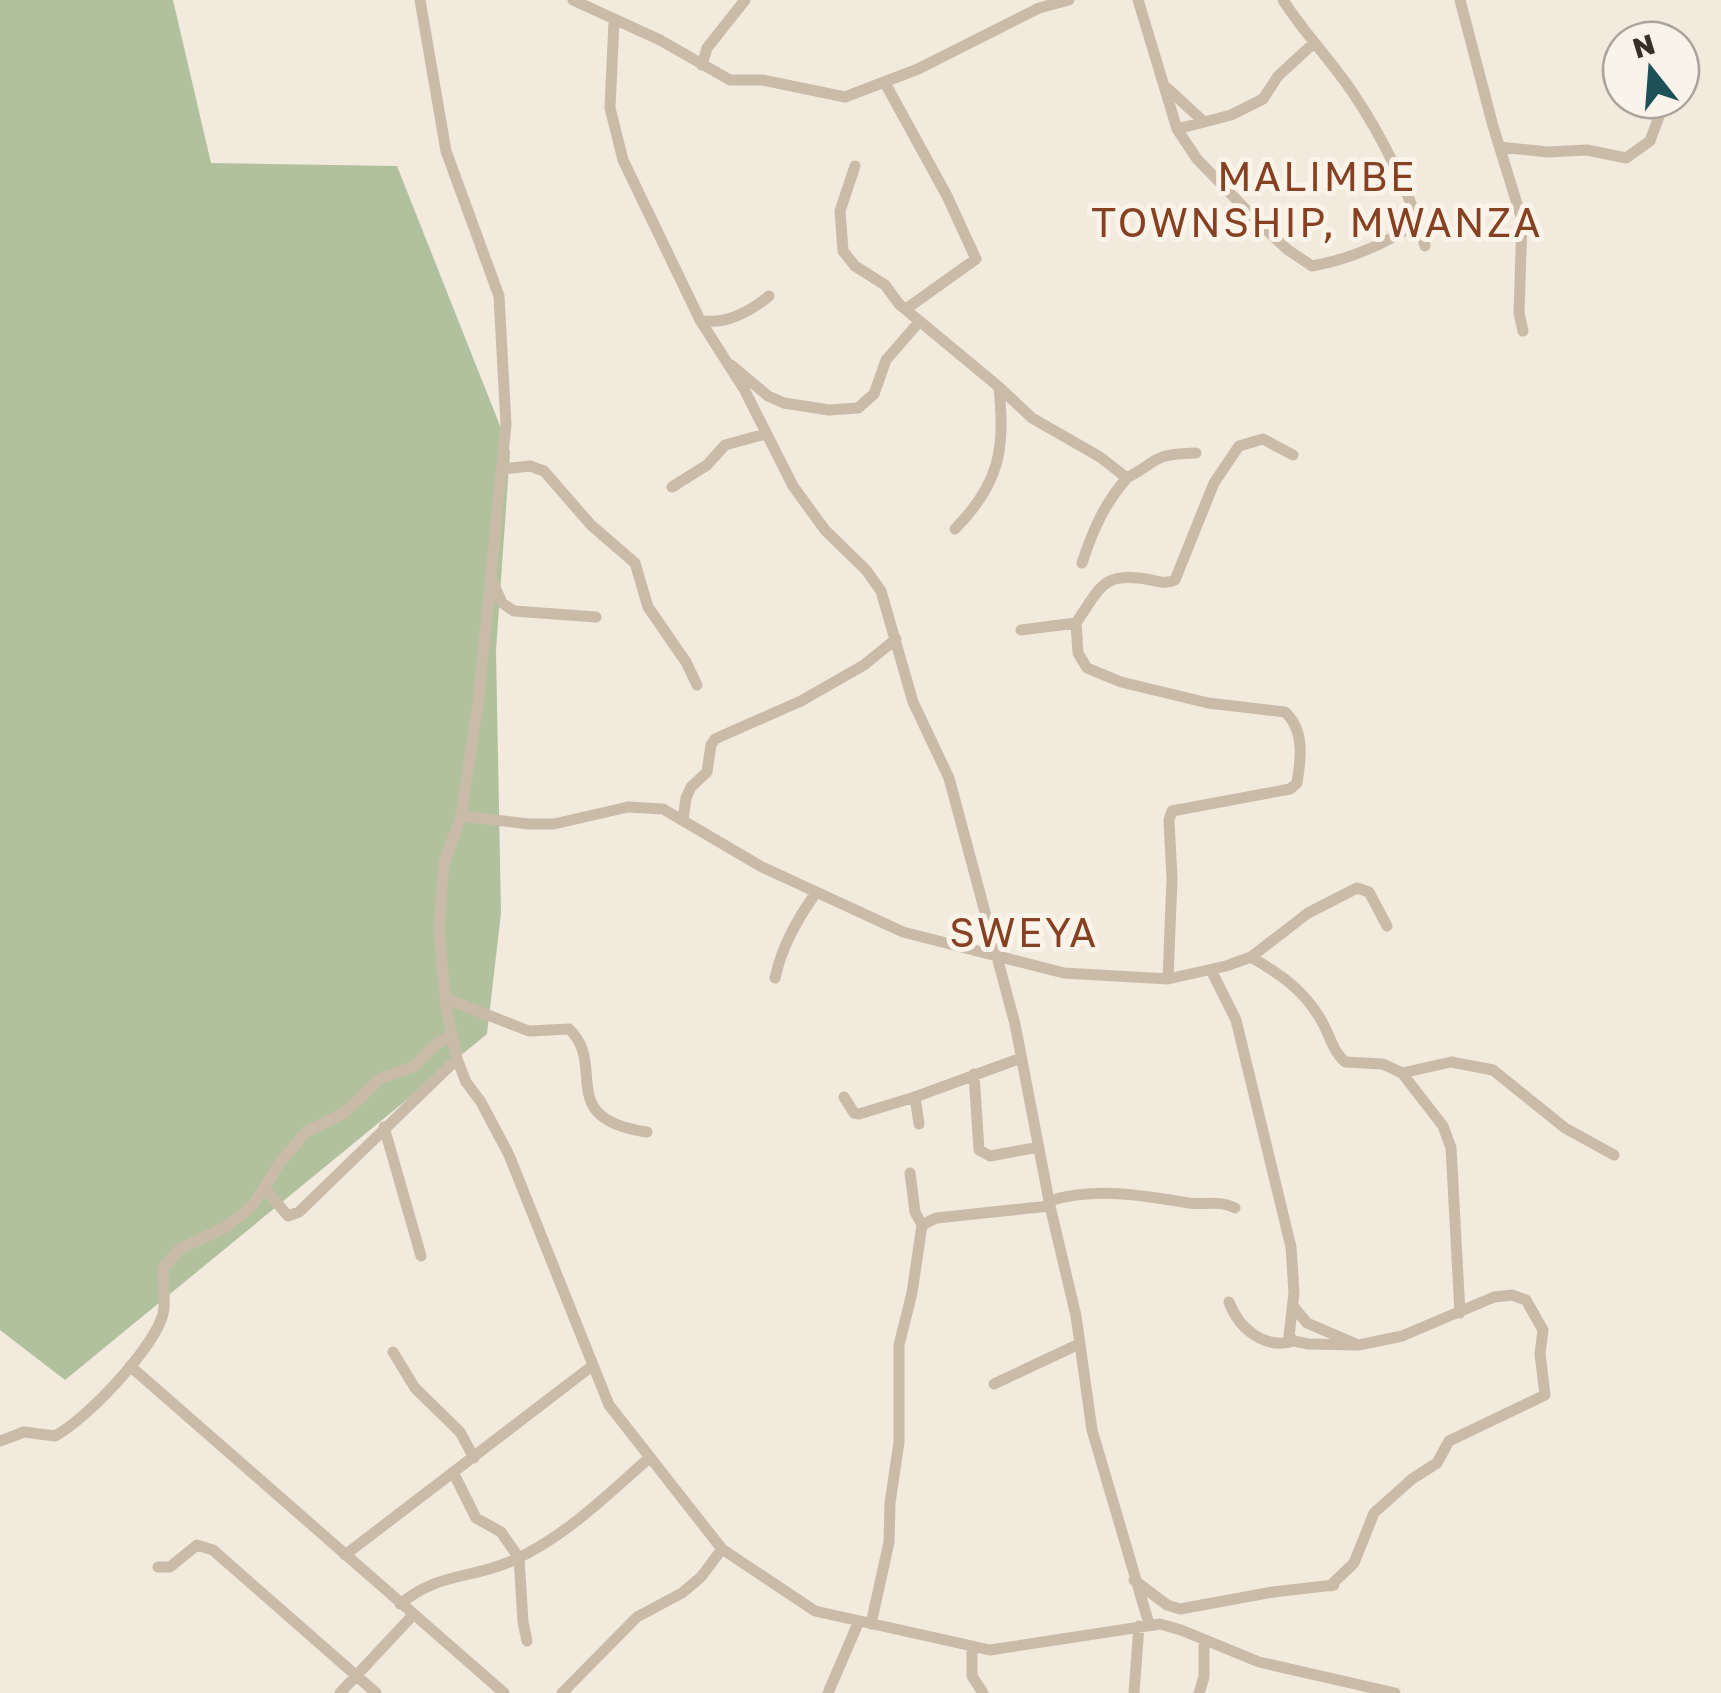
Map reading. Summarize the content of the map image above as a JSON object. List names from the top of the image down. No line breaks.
{"districts":["MALIMBE TOWNSHIP, MWANZA","SWEYA"],"north":"top"}
